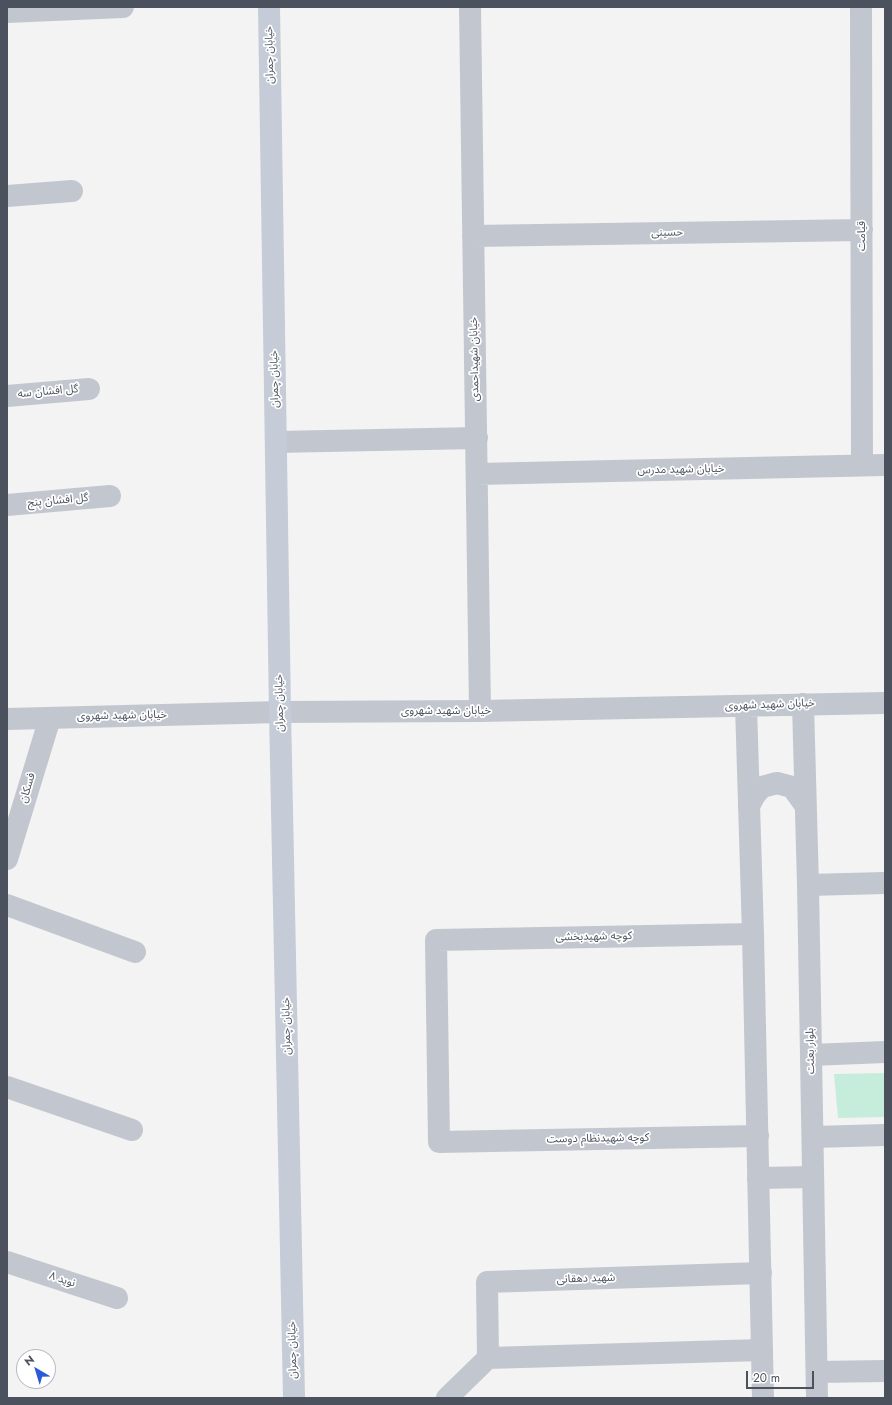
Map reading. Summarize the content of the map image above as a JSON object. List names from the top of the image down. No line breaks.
{"streets":{"main road":["خیابان چمران"],"street":["حسینی","قیامت","خیابان شهیداحمدی","گل افشان سه","خیابان شهید مدرس","گل افشان پنج","خیابان شهید شهروی","فسکان","کوچه شهیدبخشی","بلوار بعثت","کوچه شهیدنظام دوست","شهید دهقانی","نوید ۸"]},"crossings":[["خیابان چمران","خیابان شهید شهروی"],["حسینی","قیامت"],["حسینی","خیابان شهیداحمدی"],["قیامت","خیابان شهید مدرس"],["خیابان شهیداحمدی","خیابان شهید مدرس"],["خیابان شهیداحمدی","خیابان شهید شهروی"],["خیابان شهید شهروی","فسکان"],["خیابان شهید شهروی","بلوار بعثت"],["کوچه شهیدبخشی","کوچه شهیدنظام دوست"]],"scale_bar":"20 m","north":"top left"}
